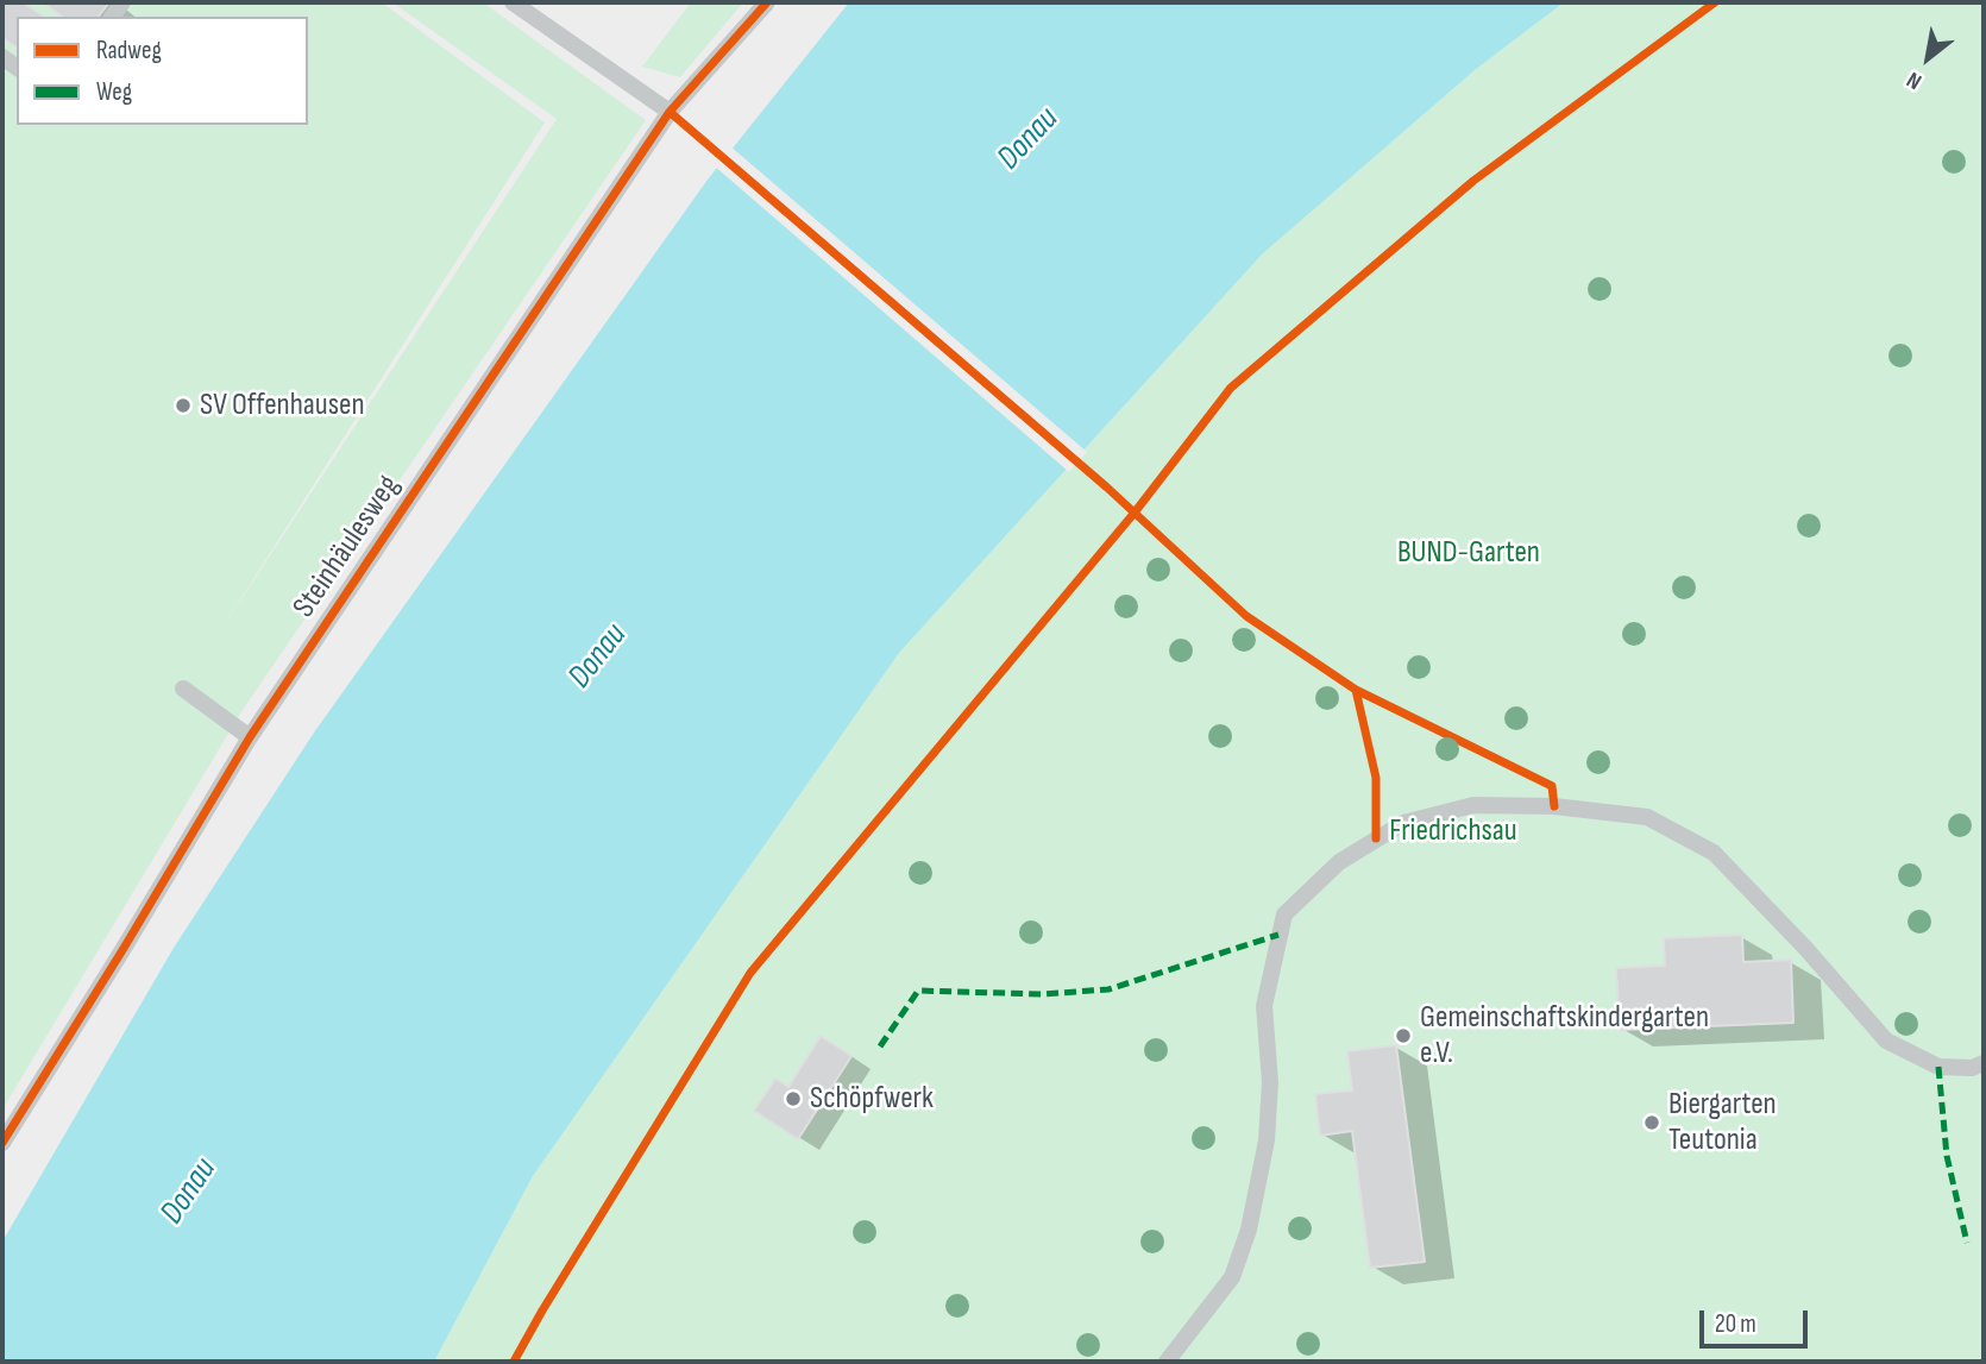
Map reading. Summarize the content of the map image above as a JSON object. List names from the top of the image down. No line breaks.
{"streets":{"lane":["Steinhäulesweg"]},"water":["Donau"],"parks":["BUND-Garten","Friedrichsau"],"places":["SV Offenhausen","Gemeinschaftskindergarten e.V.","Schöpfwerk","Biergarten Teutonia"],"legend":["Radweg","Weg"],"scale_bar":"20 m","north":"bottom left"}
